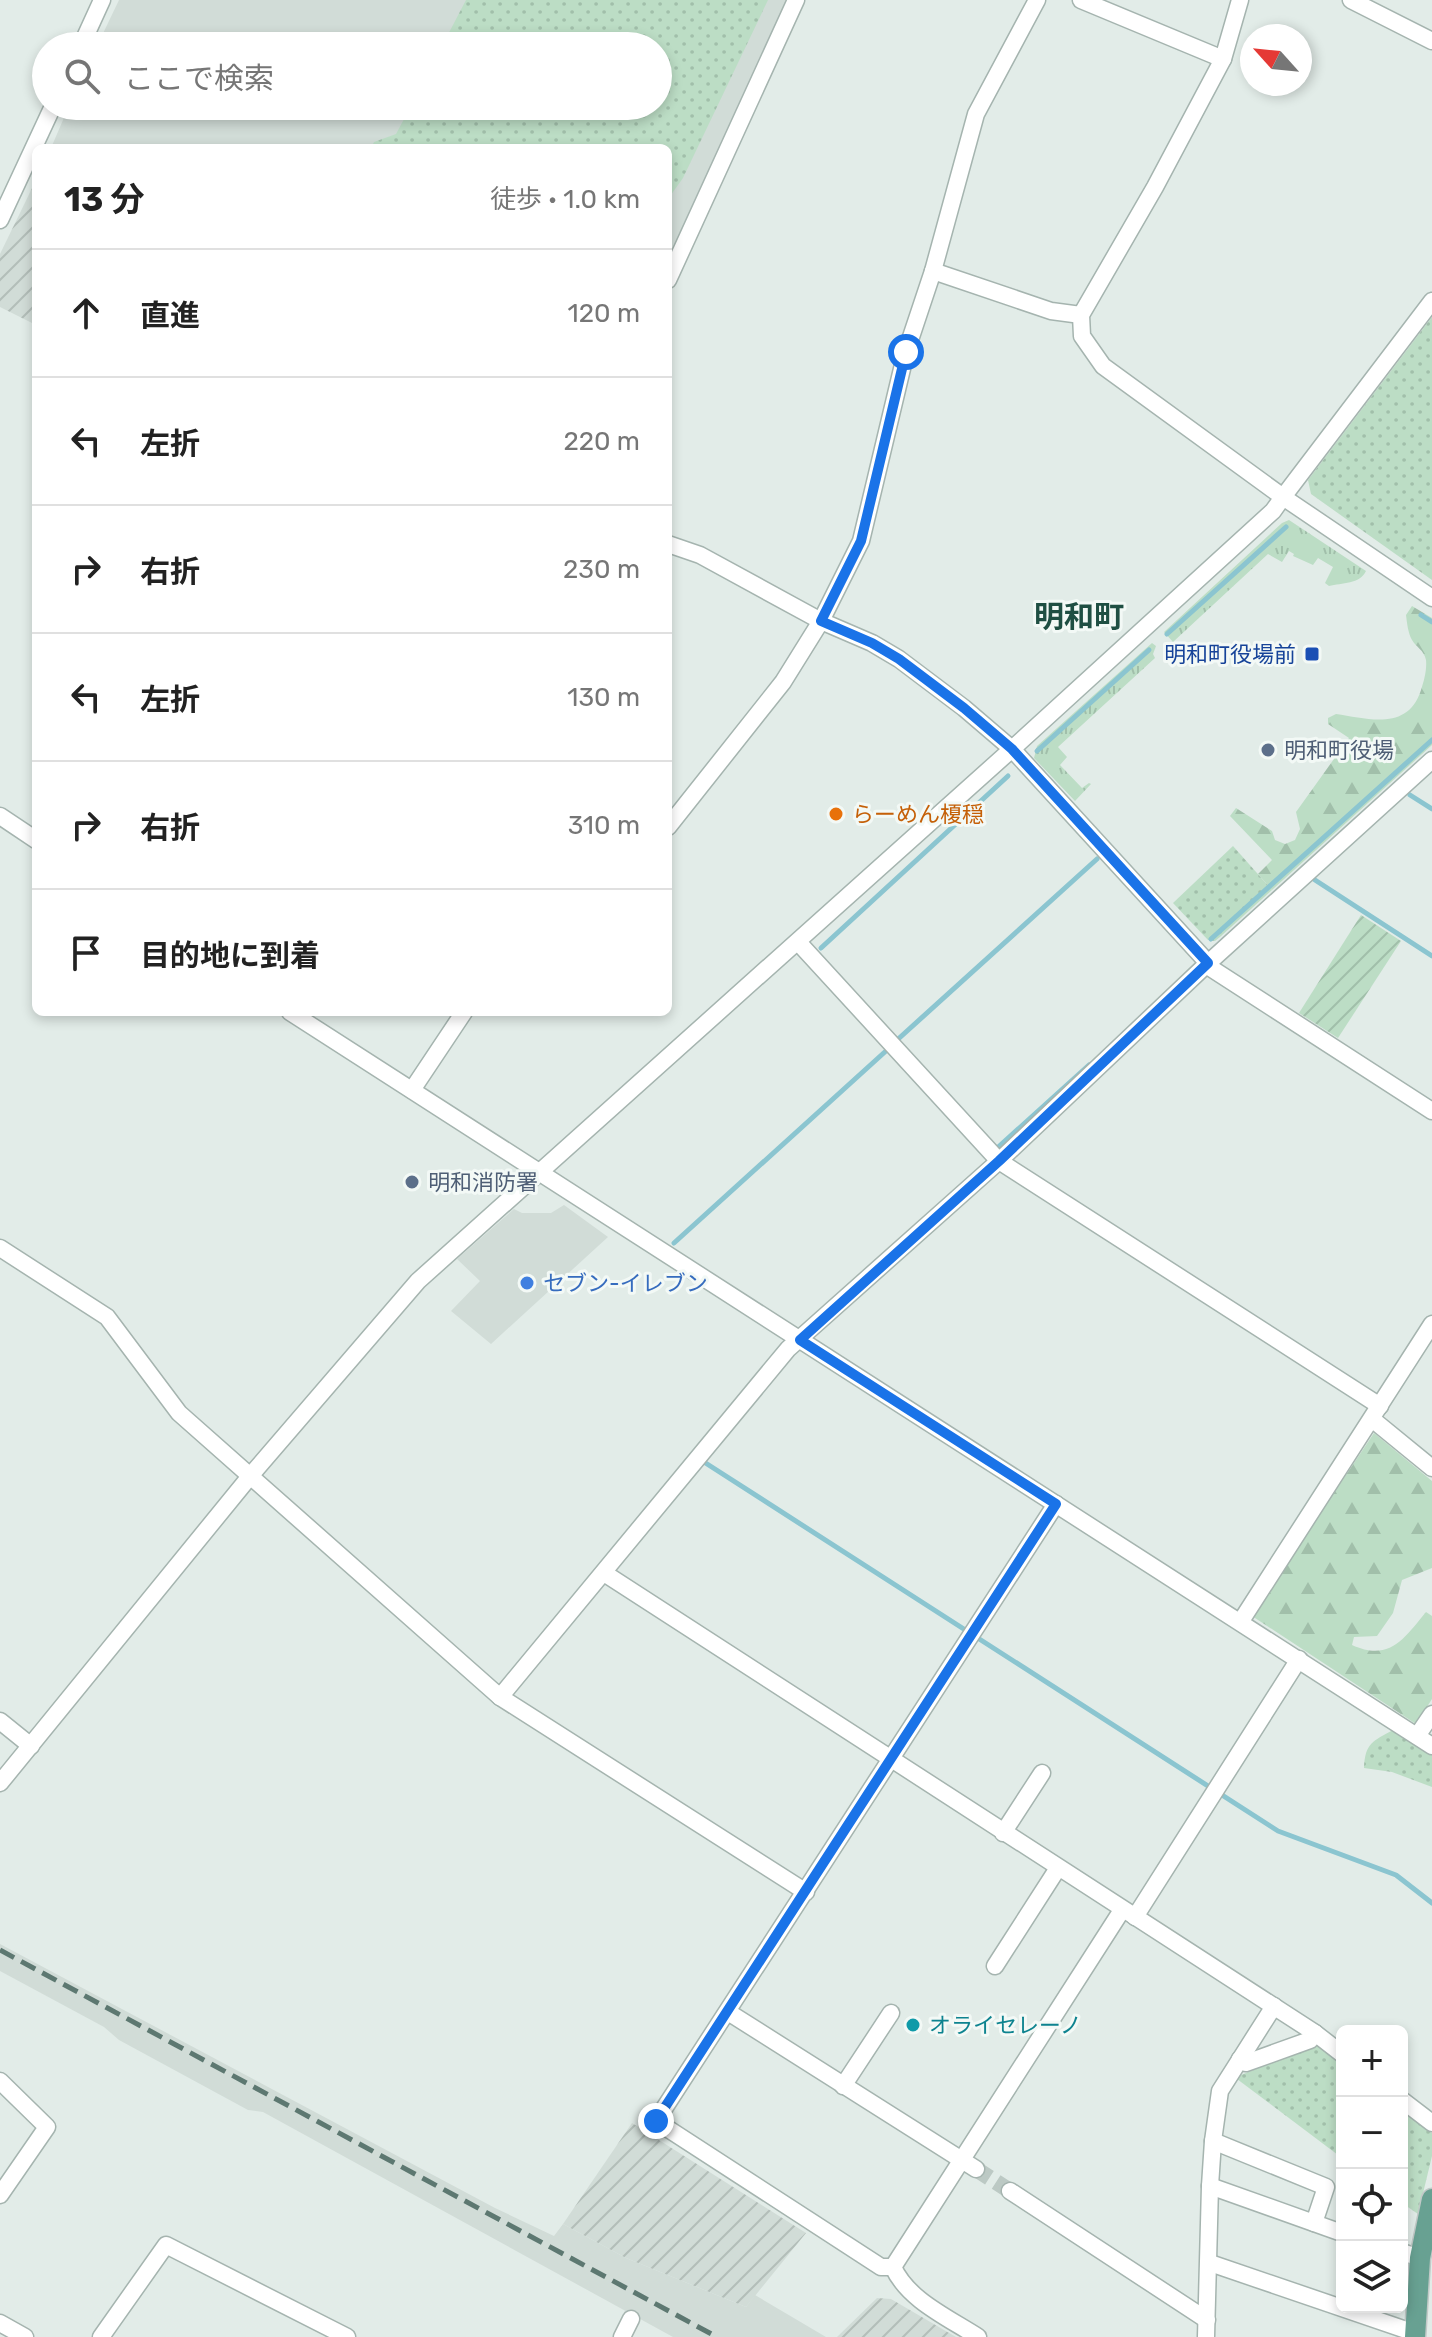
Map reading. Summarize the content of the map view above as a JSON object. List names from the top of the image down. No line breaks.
{"districts":["明和町"],"places":{"transit":["明和町役場前"],"other":["明和町役場","らーめん榎穏","明和消防署","セブン-イレブン","オライセレーノ"]},"north":"top left","page":{"search":"ここで検索","heading":["13 分","徒歩 · 1.0 km"],"list":[["直進","120 m"],["左折","220 m"],["右折","230 m"],["左折","130 m"],["右折","310 m"],"目的地に到着"],"map_buttons":["+","−"]}}
